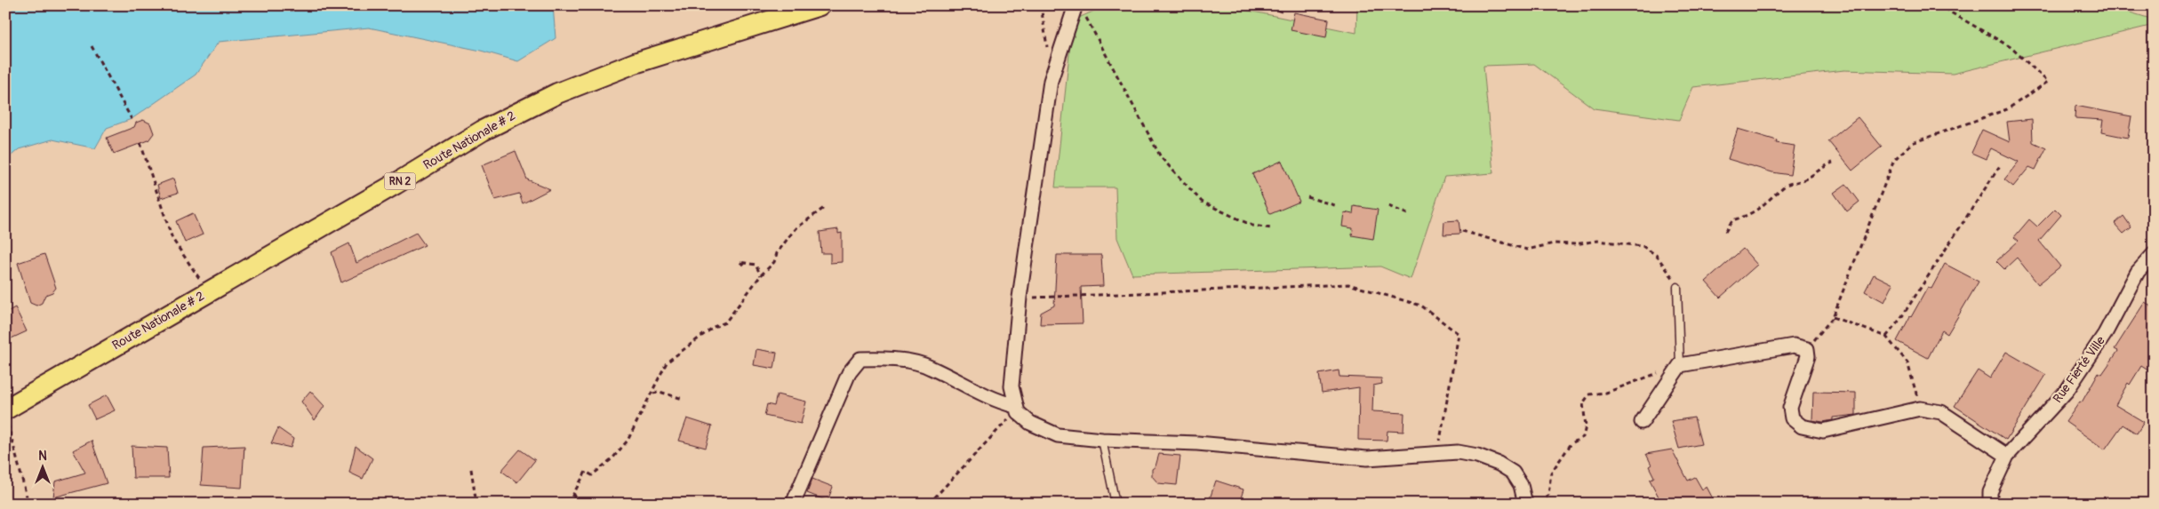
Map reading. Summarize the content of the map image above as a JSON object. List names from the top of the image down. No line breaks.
{"streets":{"main road":["Route Nationale # 2","RN 2"],"street":["Rue Fierté Ville"]},"north":"top"}
